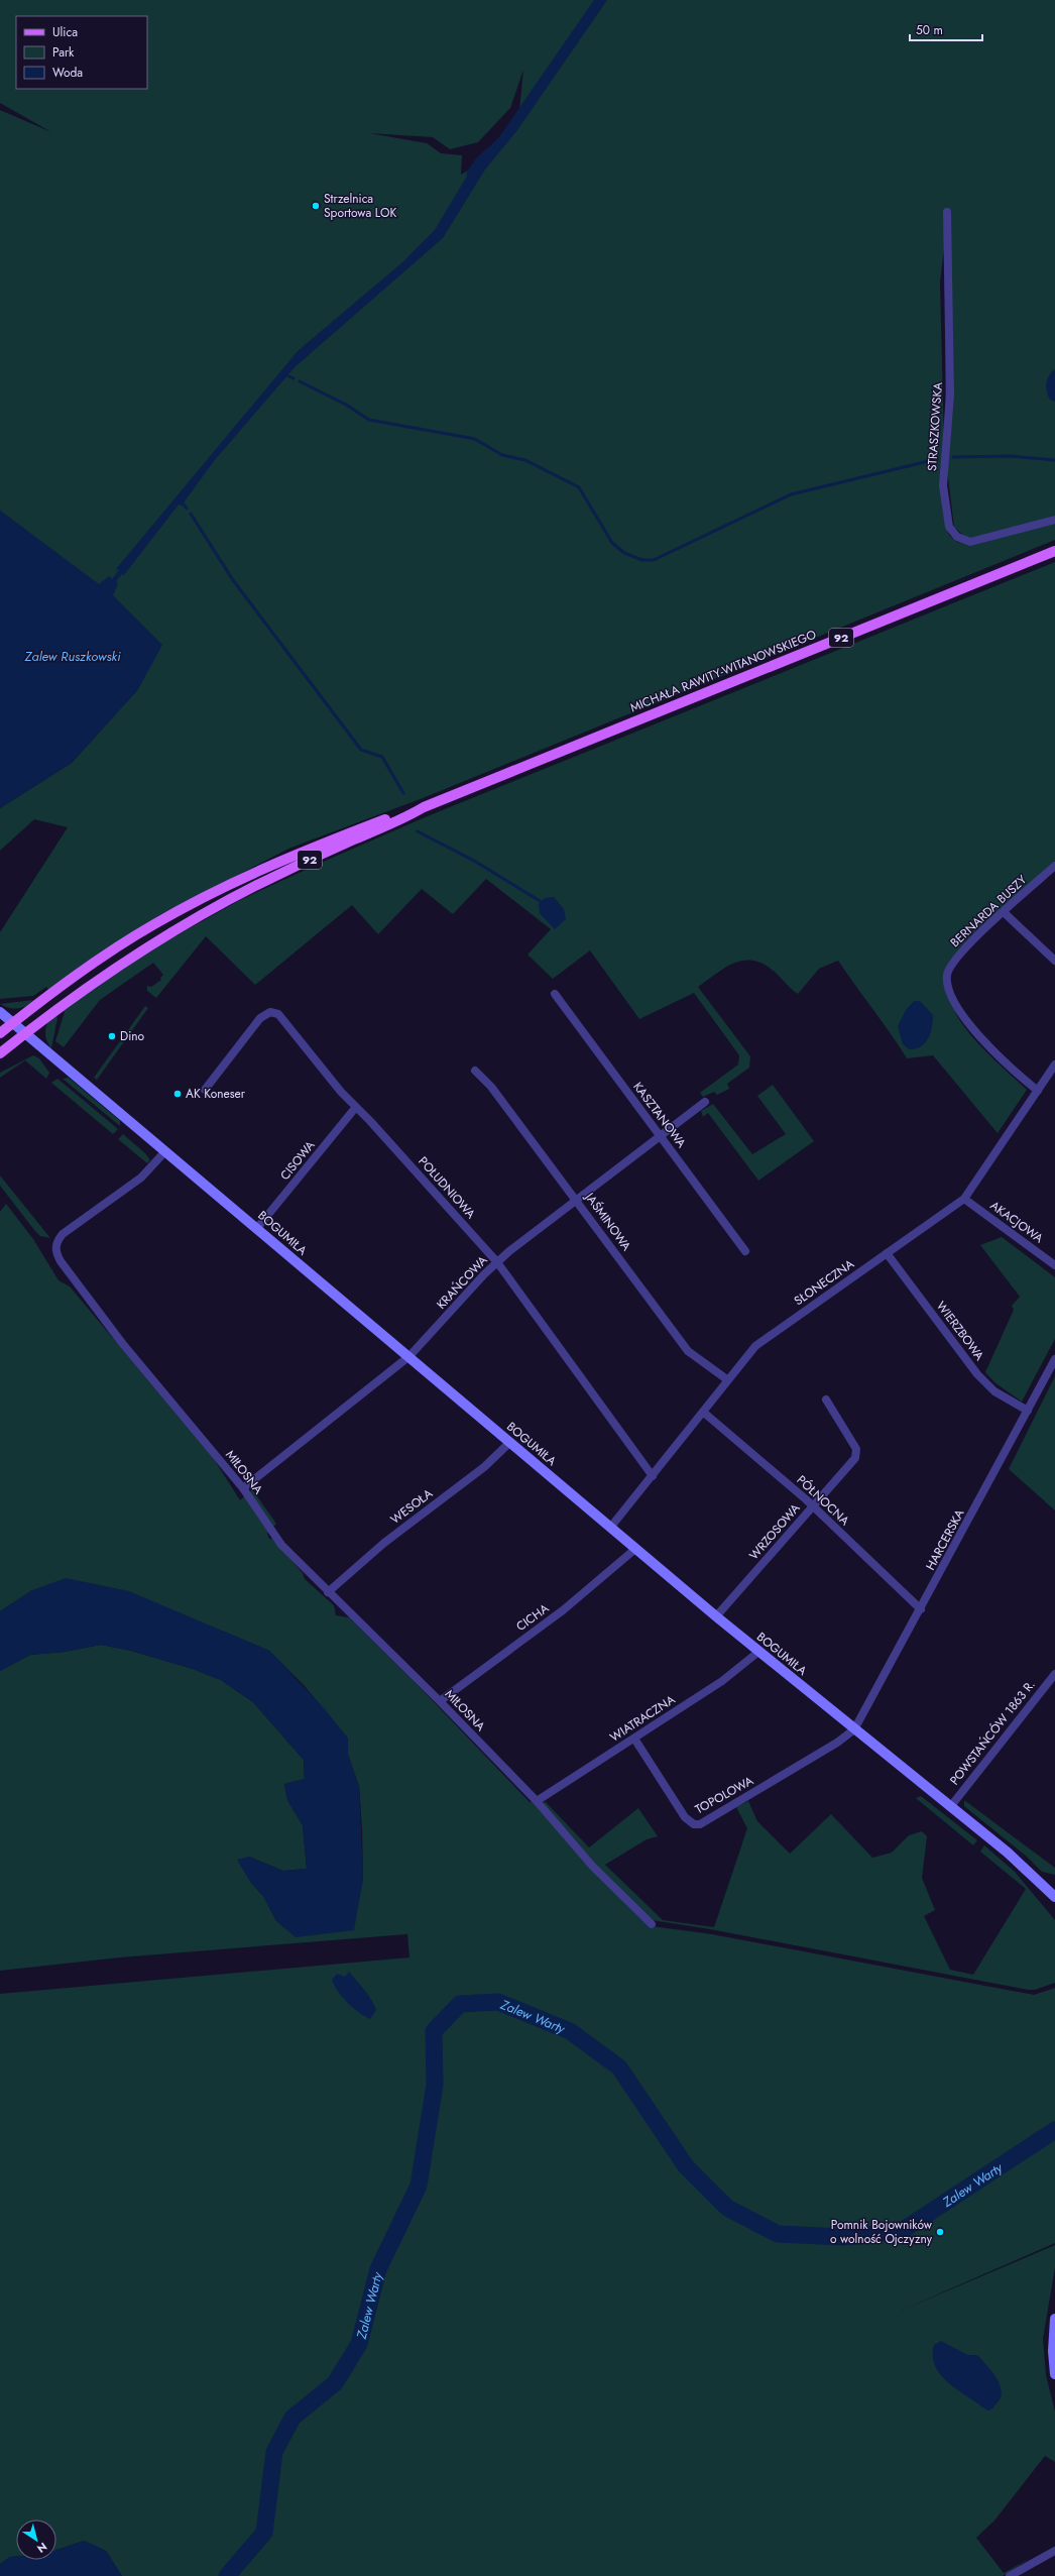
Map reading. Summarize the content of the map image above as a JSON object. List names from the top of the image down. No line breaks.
{"streets":{"main road":["92","MICHAŁA RAWITY-WITANOWSKIEGO"],"street":["STRASZKOWSKA","BERNARDA BUSZY","KASZTANOWA","CISOWA","POŁUDNIOWA","JAŚMINOWA","AKACJOWA","BOGUMIŁA","KRAŃCOWA","SŁONECZNA","WIERZBOWA","MIŁOSNA","PÓŁNOCNA","WESOŁA","WRZOSOWA","HARCERSKA","CICHA","WIATRACZNA","POWSTAŃCÓW 1863 R.","TOPOLOWA"]},"crossings":[["MICHAŁA RAWITY-WITANOWSKIEGO","BOGUMIŁA"],["BERNARDA BUSZY","SŁONECZNA"],["KASZTANOWA","KRAŃCOWA"],["CISOWA","POŁUDNIOWA"],["CISOWA","BOGUMIŁA"],["POŁUDNIOWA","KRAŃCOWA"],["POŁUDNIOWA","SŁONECZNA"],["JAŚMINOWA","KRAŃCOWA"],["JAŚMINOWA","SŁONECZNA"],["AKACJOWA","SŁONECZNA"],["BOGUMIŁA","KRAŃCOWA"],["BOGUMIŁA","SŁONECZNA"],["BOGUMIŁA","MIŁOSNA"],["BOGUMIŁA","WESOŁA"],["BOGUMIŁA","WRZOSOWA"],["BOGUMIŁA","HARCERSKA"],["BOGUMIŁA","CICHA"],["BOGUMIŁA","WIATRACZNA"],["BOGUMIŁA","POWSTAŃCÓW 1863 R."],["BOGUMIŁA","TOPOLOWA"],["KRAŃCOWA","MIŁOSNA"],["SŁONECZNA","WIERZBOWA"],["SŁONECZNA","PÓŁNOCNA"],["WIERZBOWA","HARCERSKA"],["MIŁOSNA","WESOŁA"],["MIŁOSNA","CICHA"],["MIŁOSNA","WIATRACZNA"],["PÓŁNOCNA","WRZOSOWA"],["PÓŁNOCNA","HARCERSKA"],["HARCERSKA","TOPOLOWA"],["WIATRACZNA","TOPOLOWA"]],"water":["Zalew Ruszkowski","Zalew Warty"],"places":["Strzelnica Sportowa LOK","Dino","AK Koneser","Pomnik Bojowników o wolność Ojczyzny"],"legend":["Ulica","Park","Woda"],"scale_bar":"50 m","north":"bottom right"}
